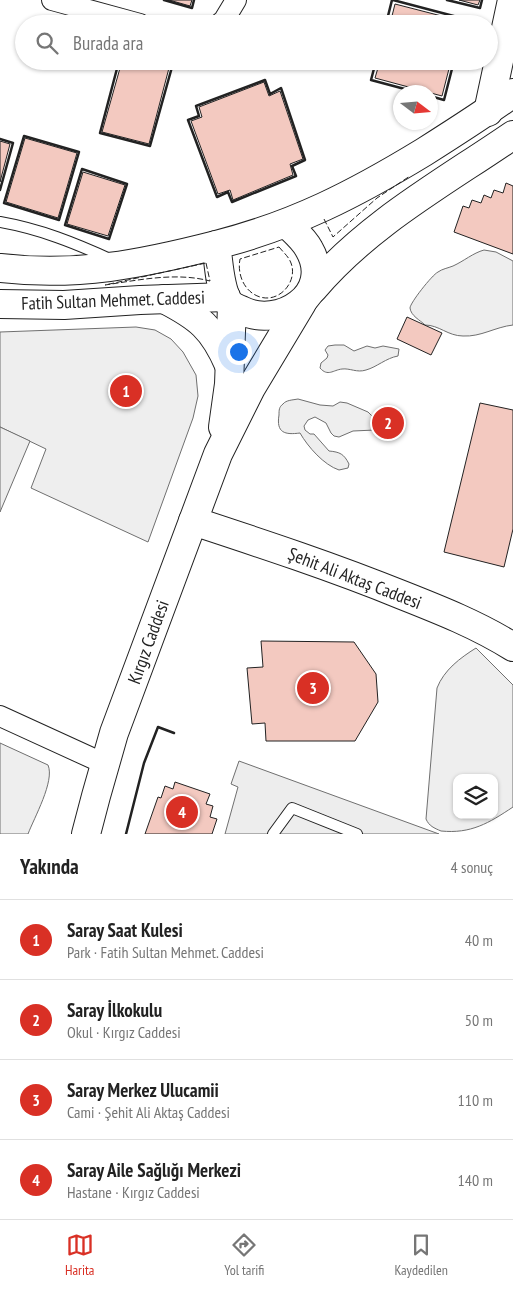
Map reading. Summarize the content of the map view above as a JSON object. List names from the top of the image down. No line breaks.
{"streets":{"street":["Fatih Sultan Mehmet. Caddesi","Şehit Ali Aktaş Caddesi","Kırgız Caddesi"]},"crossings":[["Fatih Sultan Mehmet. Caddesi","Kırgız Caddesi"],["Şehit Ali Aktaş Caddesi","Kırgız Caddesi"]],"north":"right","page":{"search":"Burada ara","pins":["1","2","3","4"],"heading":["Yakında","4 sonuç"],"list":[{"mark":"1","name":"Saray Saat Kulesi","note":"Park · Fatih Sultan Mehmet. Caddesi","value":"40 m"},{"mark":"2","name":"Saray İlkokulu","note":"Okul · Kırgız Caddesi","value":"50 m"},{"mark":"3","name":"Saray Merkez Ulucamii","note":"Cami · Şehit Ali Aktaş Caddesi","value":"110 m"},{"mark":"4","name":"Saray Aile Sağlığı Merkezi","note":"Hastane · Kırgız Caddesi","value":"140 m"}],"nav":["Harita","Yol tarifi","Kaydedilen"]}}
